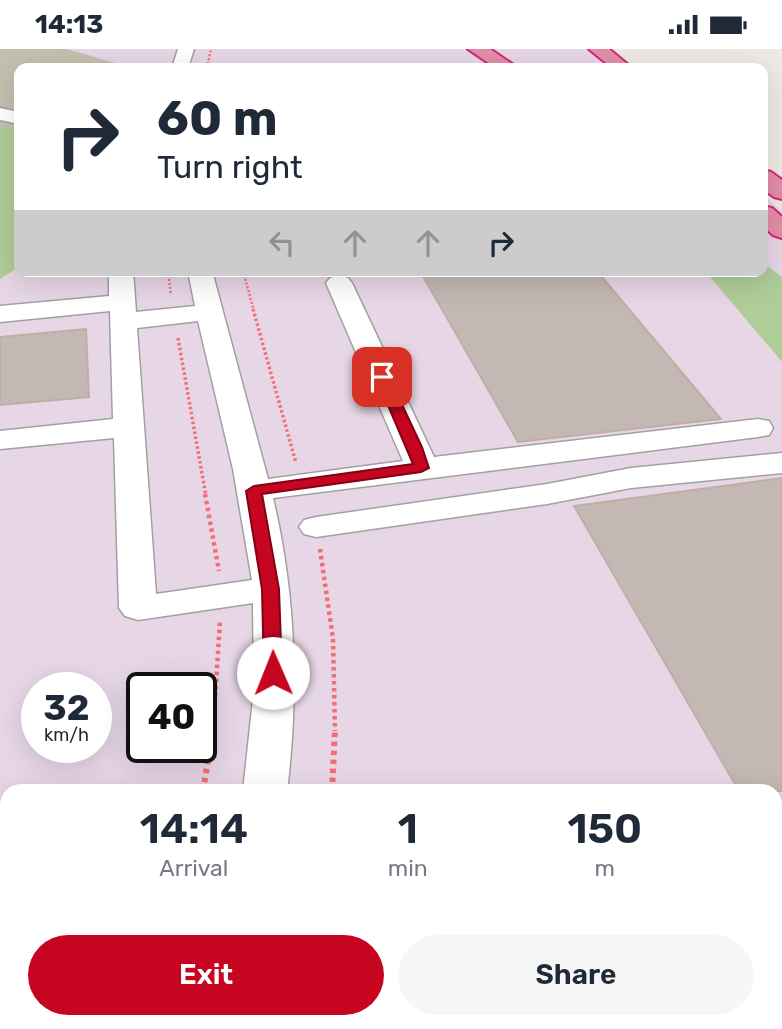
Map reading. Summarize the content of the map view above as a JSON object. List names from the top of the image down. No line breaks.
{"page":{"status":"14:13","turn":["60 m","Turn right"],"speed":"32 km/h","limit":"40","eta":["14:14","Arrival","1","min","150","m"],"buttons":["Exit","Share"]}}
